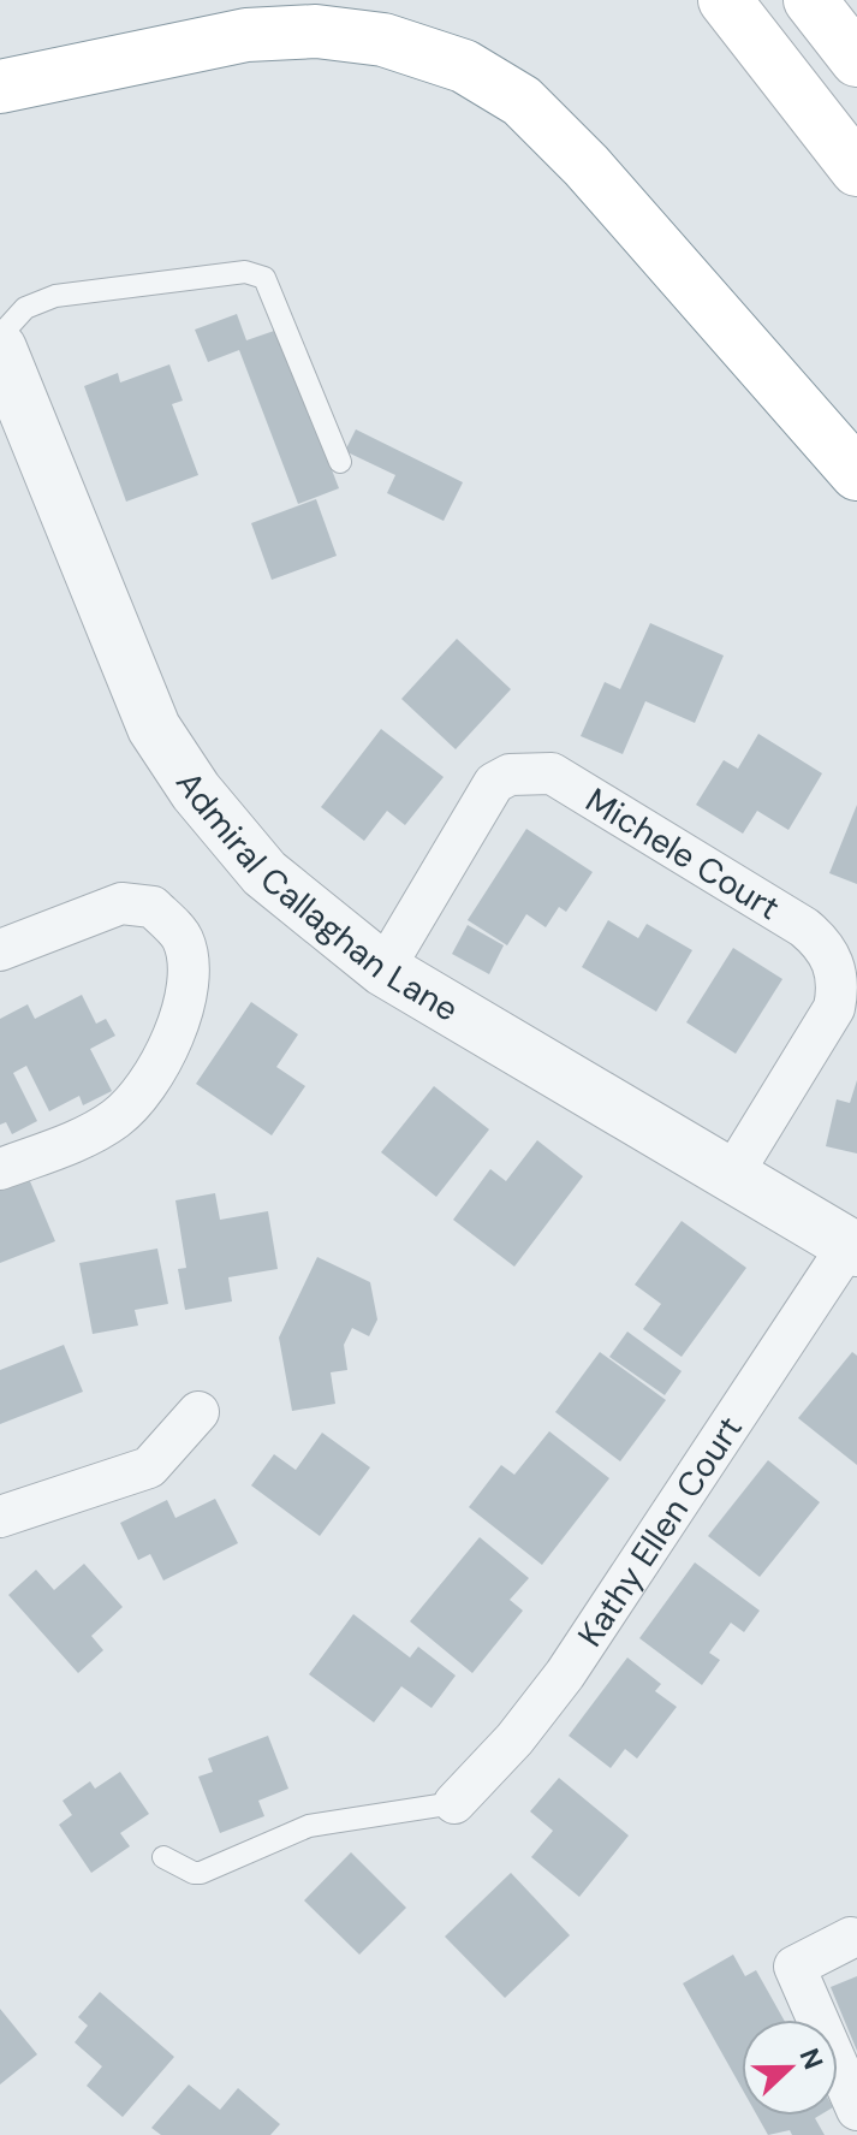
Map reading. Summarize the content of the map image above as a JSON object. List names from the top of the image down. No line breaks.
{"streets":{"street":["Michele Court","Admiral Callaghan Lane","Kathy Ellen Court"]},"crossings":[["Michele Court","Admiral Callaghan Lane"],["Admiral Callaghan Lane","Kathy Ellen Court"]],"north":"right"}
